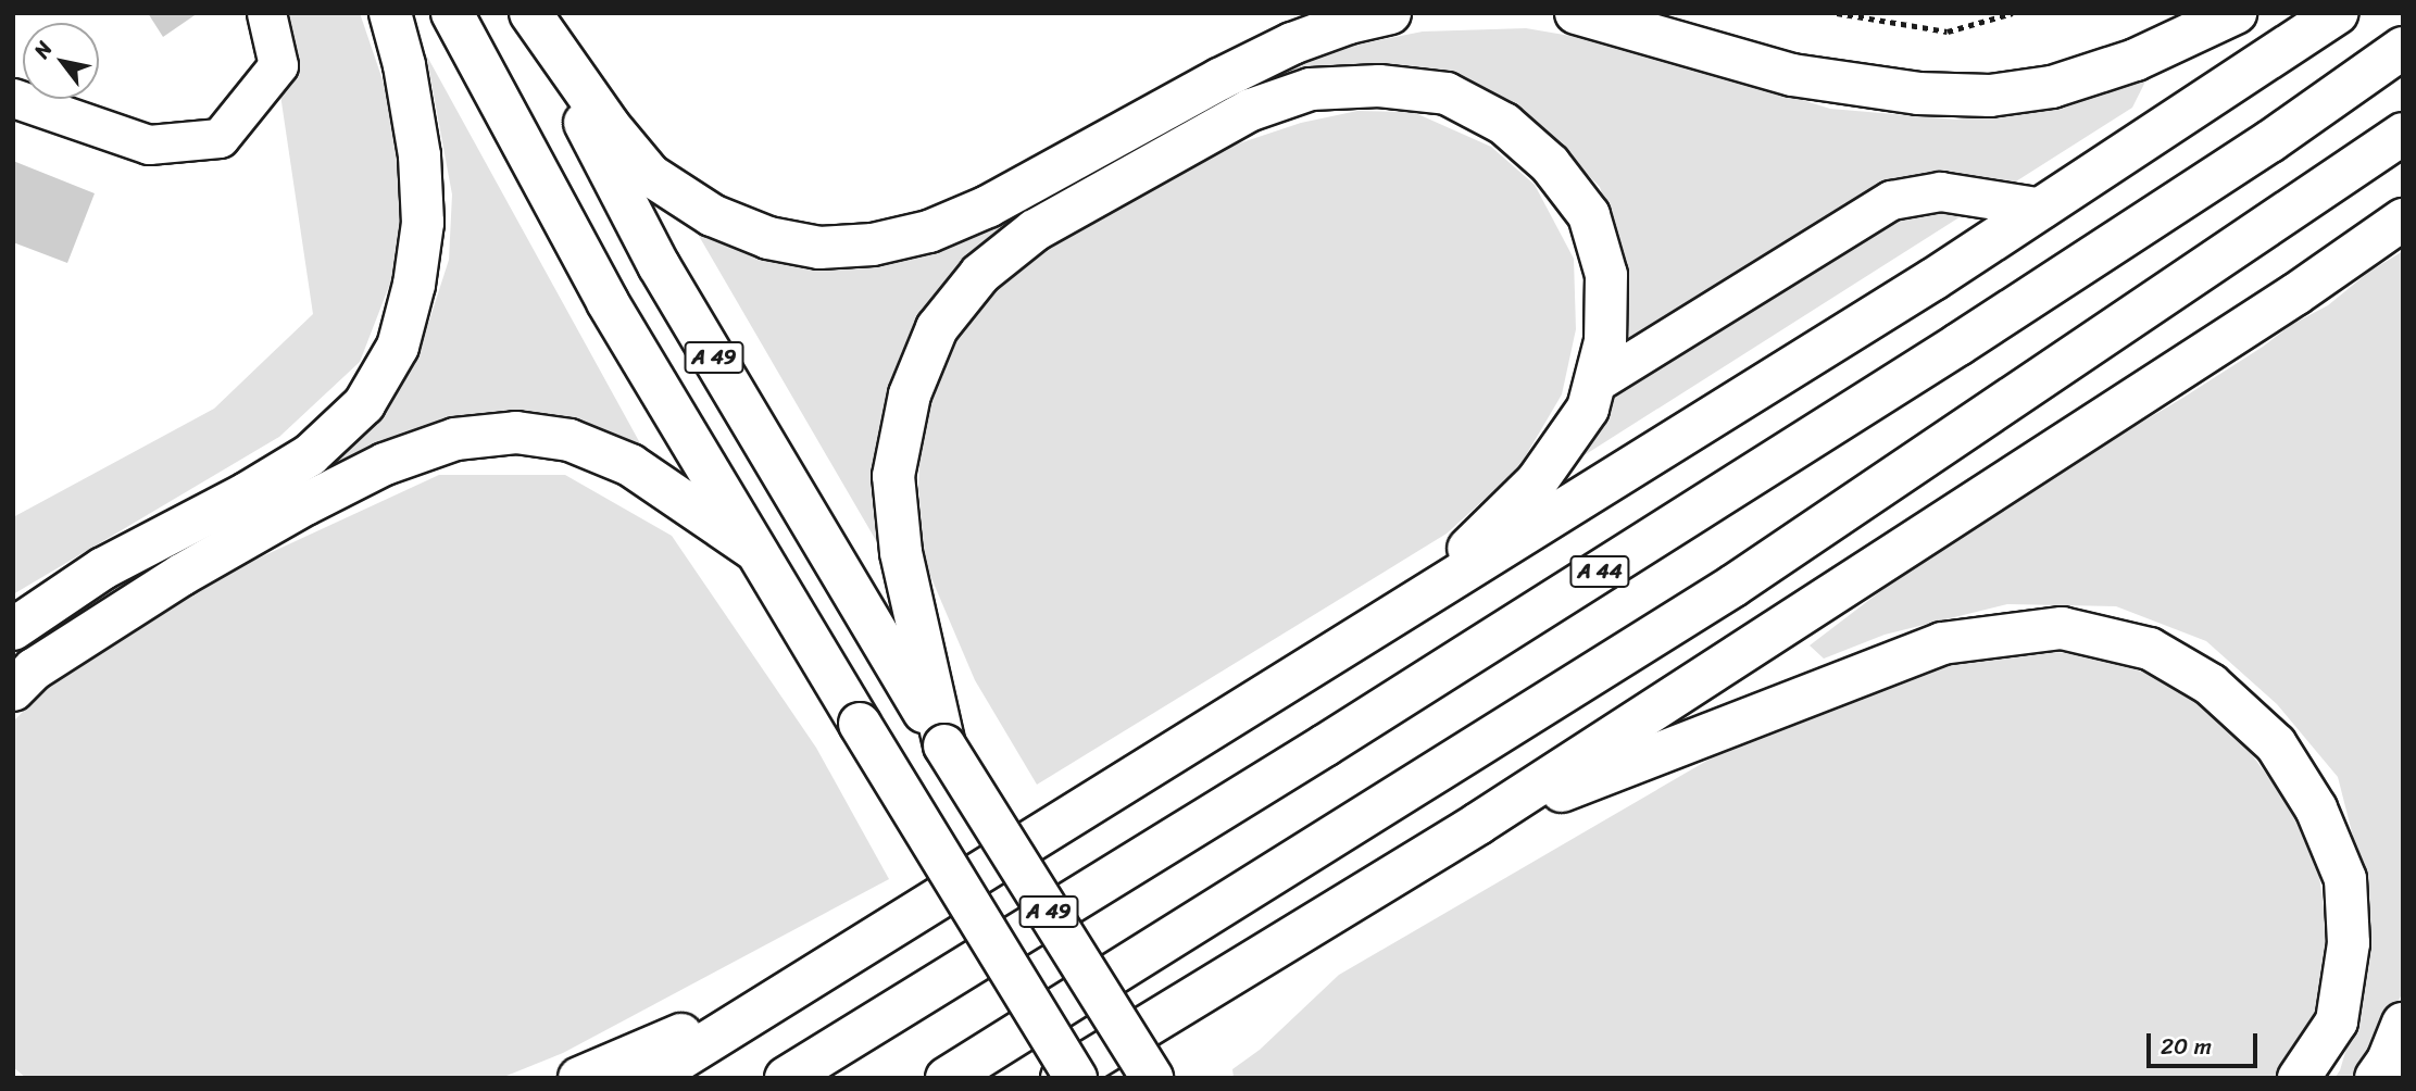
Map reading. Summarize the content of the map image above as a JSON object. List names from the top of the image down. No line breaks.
{"streets":{"highway":["A 49","A 44"]},"scale_bar":"20 m","north":"top left"}
